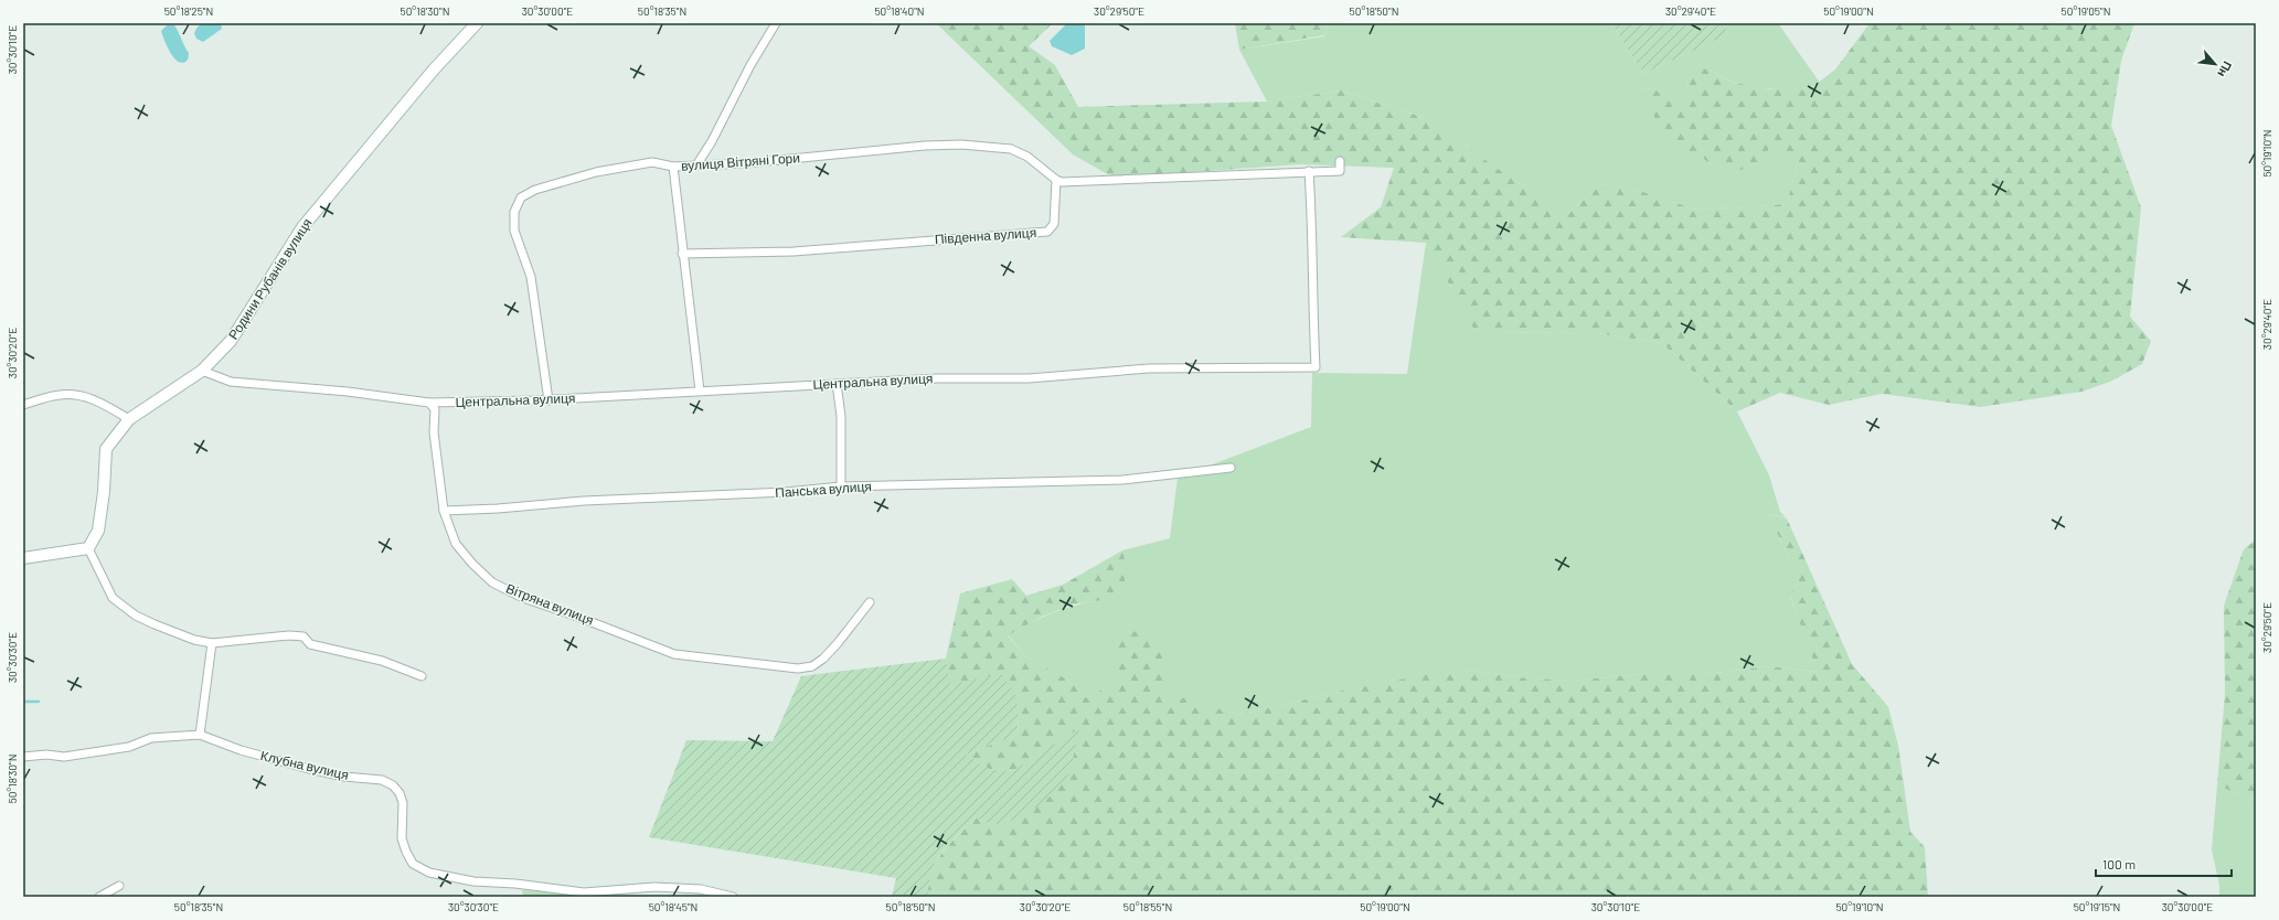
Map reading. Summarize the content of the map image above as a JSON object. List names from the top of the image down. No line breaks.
{"streets":{"street":["вулиця Вітряні Гори","Південна вулиця","Родини Рубанів вулиця","Центральна вулиця","Панська вулиця","Вітряна вулиця","Клубна вулиця"]},"crossings":[["вулиця Вітряні Гори","Південна вулиця"],["вулиця Вітряні Гори","Центральна вулиця"],["Центральна вулиця","Вітряна вулиця"],["Панська вулиця","Вітряна вулиця"]],"scale_bar":"100 m","north":"bottom right","coordinates":["50°18'25\"N","50°18'30\"N","30°30'00\"E","50°18'35\"N","50°18'40\"N","30°29'50\"E","50°18'50\"N","30°29'40\"E","50°19'00\"N","50°19'05\"N","30°30'10\"E","50°19'10\"N","30°30'20\"E","30°30'30\"E","50°18'45\"N","50°18'55\"N","50°19'15\"N"]}
